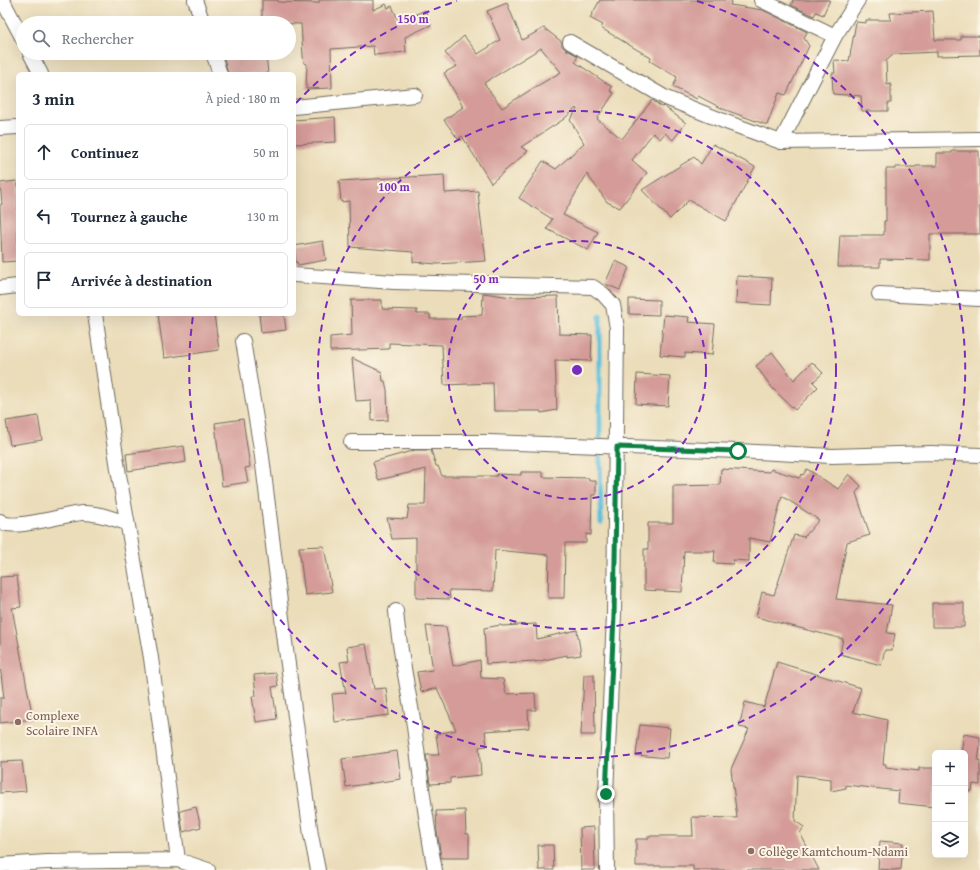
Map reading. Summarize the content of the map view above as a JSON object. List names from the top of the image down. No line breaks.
{"places":["Complexe Scolaire INFA","Collège Kamtchoum-Ndami"],"page":{"search":"Rechercher","heading":["3 min","À pied · 180 m"],"list":[["Continuez","50 m"],["Tournez à gauche","130 m"],"Arrivée à destination"],"map_buttons":["+","−"]},"rings":["150 m","100 m","50 m"]}
